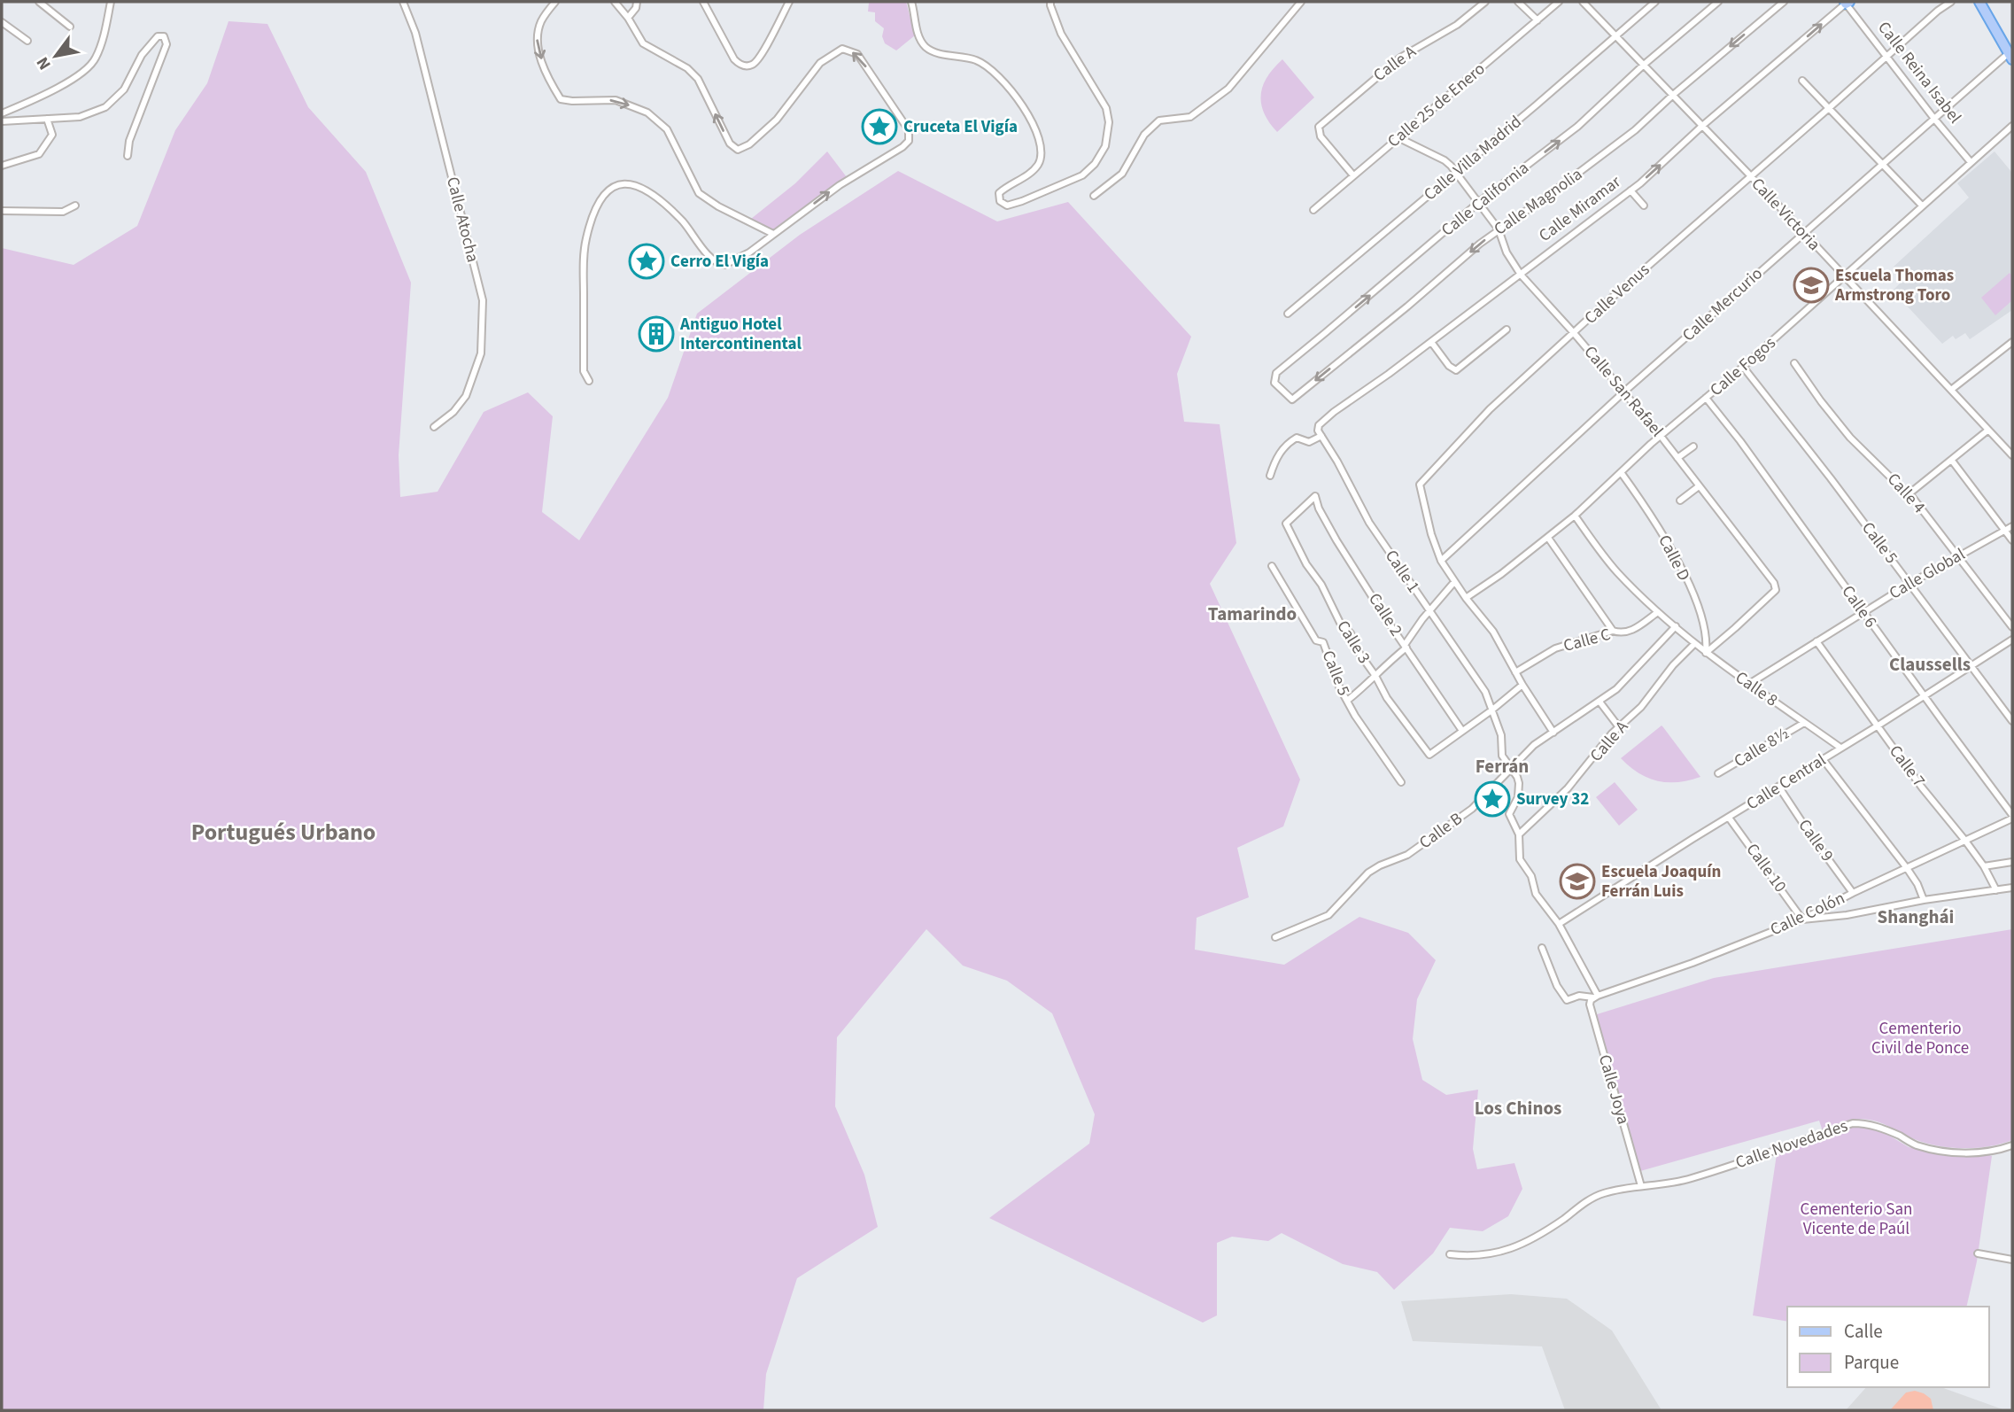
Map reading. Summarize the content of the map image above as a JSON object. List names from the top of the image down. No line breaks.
{"streets":{"street":["Calle A","Calle Reina Isabel","Calle 25 de Enero","Calle Villa Madrid","Calle California","Calle Magnolia","Calle Miramar","Calle Victoria","Calle Atocha","Calle Venus","Calle Mercurio","Calle Fogos","Calle San Rafael","Calle 4","Calle 5","Calle D","Calle 1","Calle Global","Calle 6","Calle 2","Calle C","Calle 3","Calle 8","Calle 8½","Calle 7","Calle Central","Calle B","Calle 9","Calle 10","Calle Colón","Calle Joya","Calle Novedades"]},"crossings":[["Calle A","Calle 25 de Enero"],["Calle A","Calle 1"],["Calle A","Calle 8"],["Calle Reina Isabel","Calle Miramar"],["Calle Reina Isabel","Calle Venus"],["Calle Reina Isabel","Calle Mercurio"],["Calle Reina Isabel","Calle Fogos"],["Calle 25 de Enero","Calle San Rafael"],["Calle Villa Madrid","Calle Victoria"],["Calle Villa Madrid","Calle San Rafael"],["Calle California","Calle Magnolia"],["Calle California","Calle Victoria"],["Calle California","Calle San Rafael"],["Calle Magnolia","Calle Victoria"],["Calle Magnolia","Calle San Rafael"],["Calle Miramar","Calle Victoria"],["Calle Miramar","Calle San Rafael"],["Calle Miramar","Calle 1"],["Calle Victoria","Calle Venus"],["Calle Victoria","Calle Mercurio"],["Calle Victoria","Calle Fogos"],["Calle Venus","Calle Mercurio"],["Calle Venus","Calle San Rafael"],["Calle Mercurio","Calle San Rafael"],["Calle Fogos","Calle San Rafael"],["Calle Fogos","Calle 5"],["Calle Fogos","Calle D"],["Calle Fogos","Calle 6"],["Calle San Rafael","Calle D"],["Calle San Rafael","Calle 8"],["Calle 4","Calle Global"],["Calle 5","Calle Global"],["Calle 5","Calle Central"],["Calle D","Calle 8"],["Calle 1","Calle B"],["Calle Global","Calle 6"],["Calle Global","Calle 8"],["Calle Global","Calle 7"],["Calle 6","Calle Central"],["Calle 6","Calle Colón"],["Calle 2","Calle 3"],["Calle C","Calle 8"],["Calle 8","Calle 8½"],["Calle 8","Calle Central"],["Calle 8","Calle B"],["Calle 7","Calle Central"],["Calle 7","Calle Colón"],["Calle Central","Calle 9"],["Calle Central","Calle 10"],["Calle 9","Calle Colón"],["Calle 10","Calle Colón"],["Calle Colón","Calle Joya"],["Calle Joya","Calle Novedades"]],"one_way":["Calle California","Calle Magnolia","Calle Miramar"],"districts":["Tamarindo","Claussells","Ferrán","Portugués Urbano","Shanghái","Los Chinos"],"parks":["Cementerio Civil de Ponce","Cementerio San Vicente de Paúl"],"places":{"place":["Cruceta El Vigía","Cerro El Vigía","Survey 32"],"school or university":["Escuela Thomas Armstrong Toro","Escuela Joaquín Ferrán Luis"],"building":["Antiguo Hotel Intercontinental"]},"legend":["Calle","Parque"],"north":"bottom left"}
